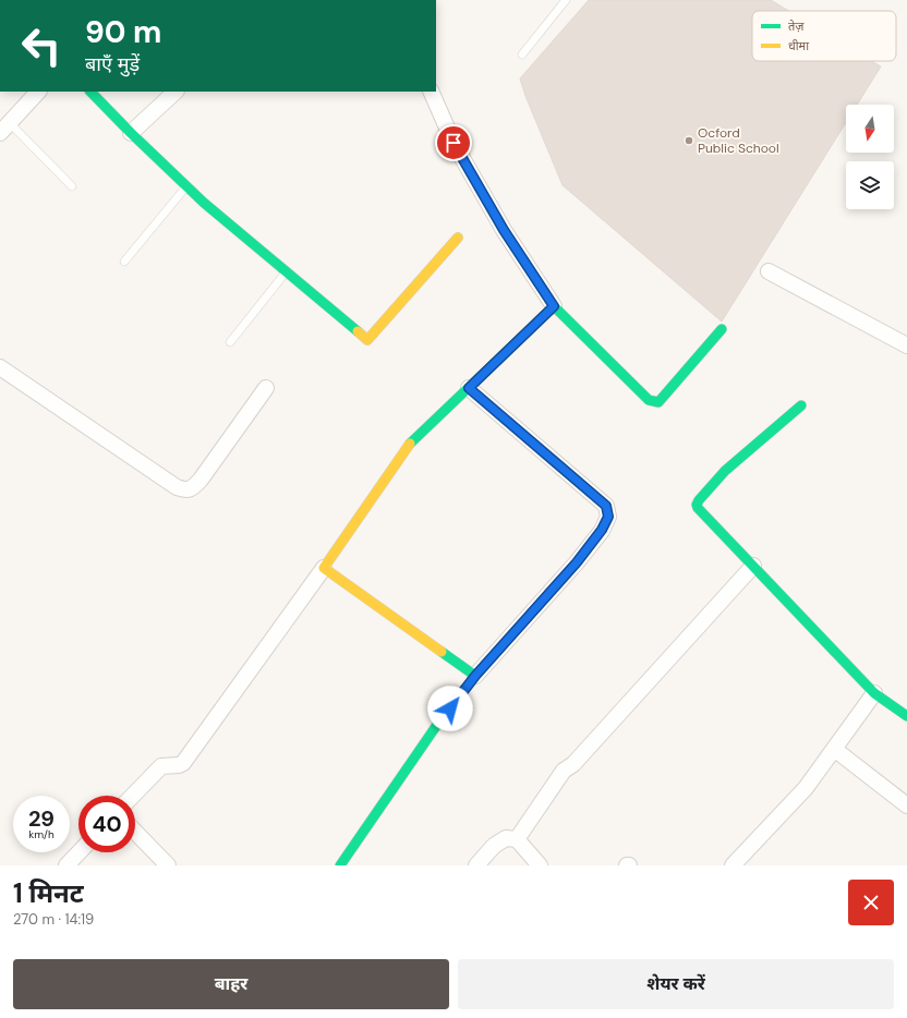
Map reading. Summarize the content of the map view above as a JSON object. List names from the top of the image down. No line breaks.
{"places":["Ocford Public School"],"legend":["तेज़","धीमा"],"north":"bottom","page":{"turn":["90 m","बाएँ मुड़ें"],"speed":"29 km/h","limit":"40","heading":["1 मिनट","270 m · 14:19"],"buttons":["बाहर","शेयर करें"]}}
